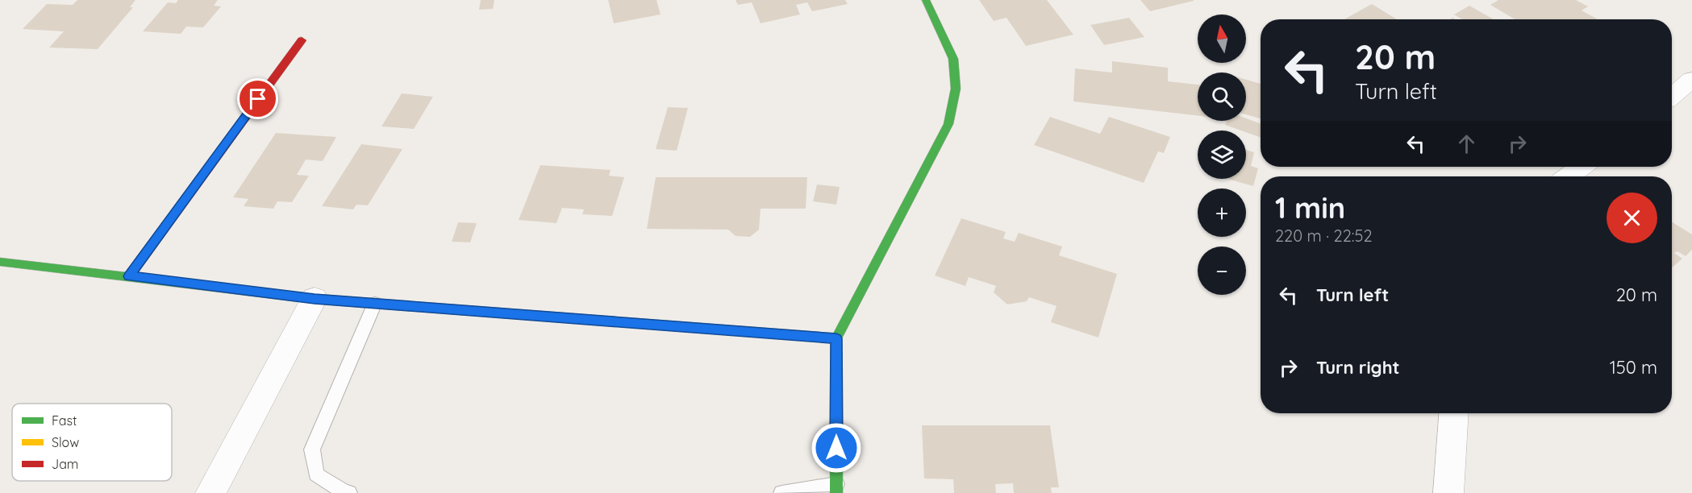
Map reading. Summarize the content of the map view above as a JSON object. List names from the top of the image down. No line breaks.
{"legend":["Fast","Slow","Jam"],"north":"top","page":{"map_buttons":["+","−"],"turn":["20 m","Turn left"],"heading":["1 min","220 m · 22:52"],"list":[{"name":"Turn left","value":"20 m"},{"name":"Turn right","value":"150 m"}]}}
